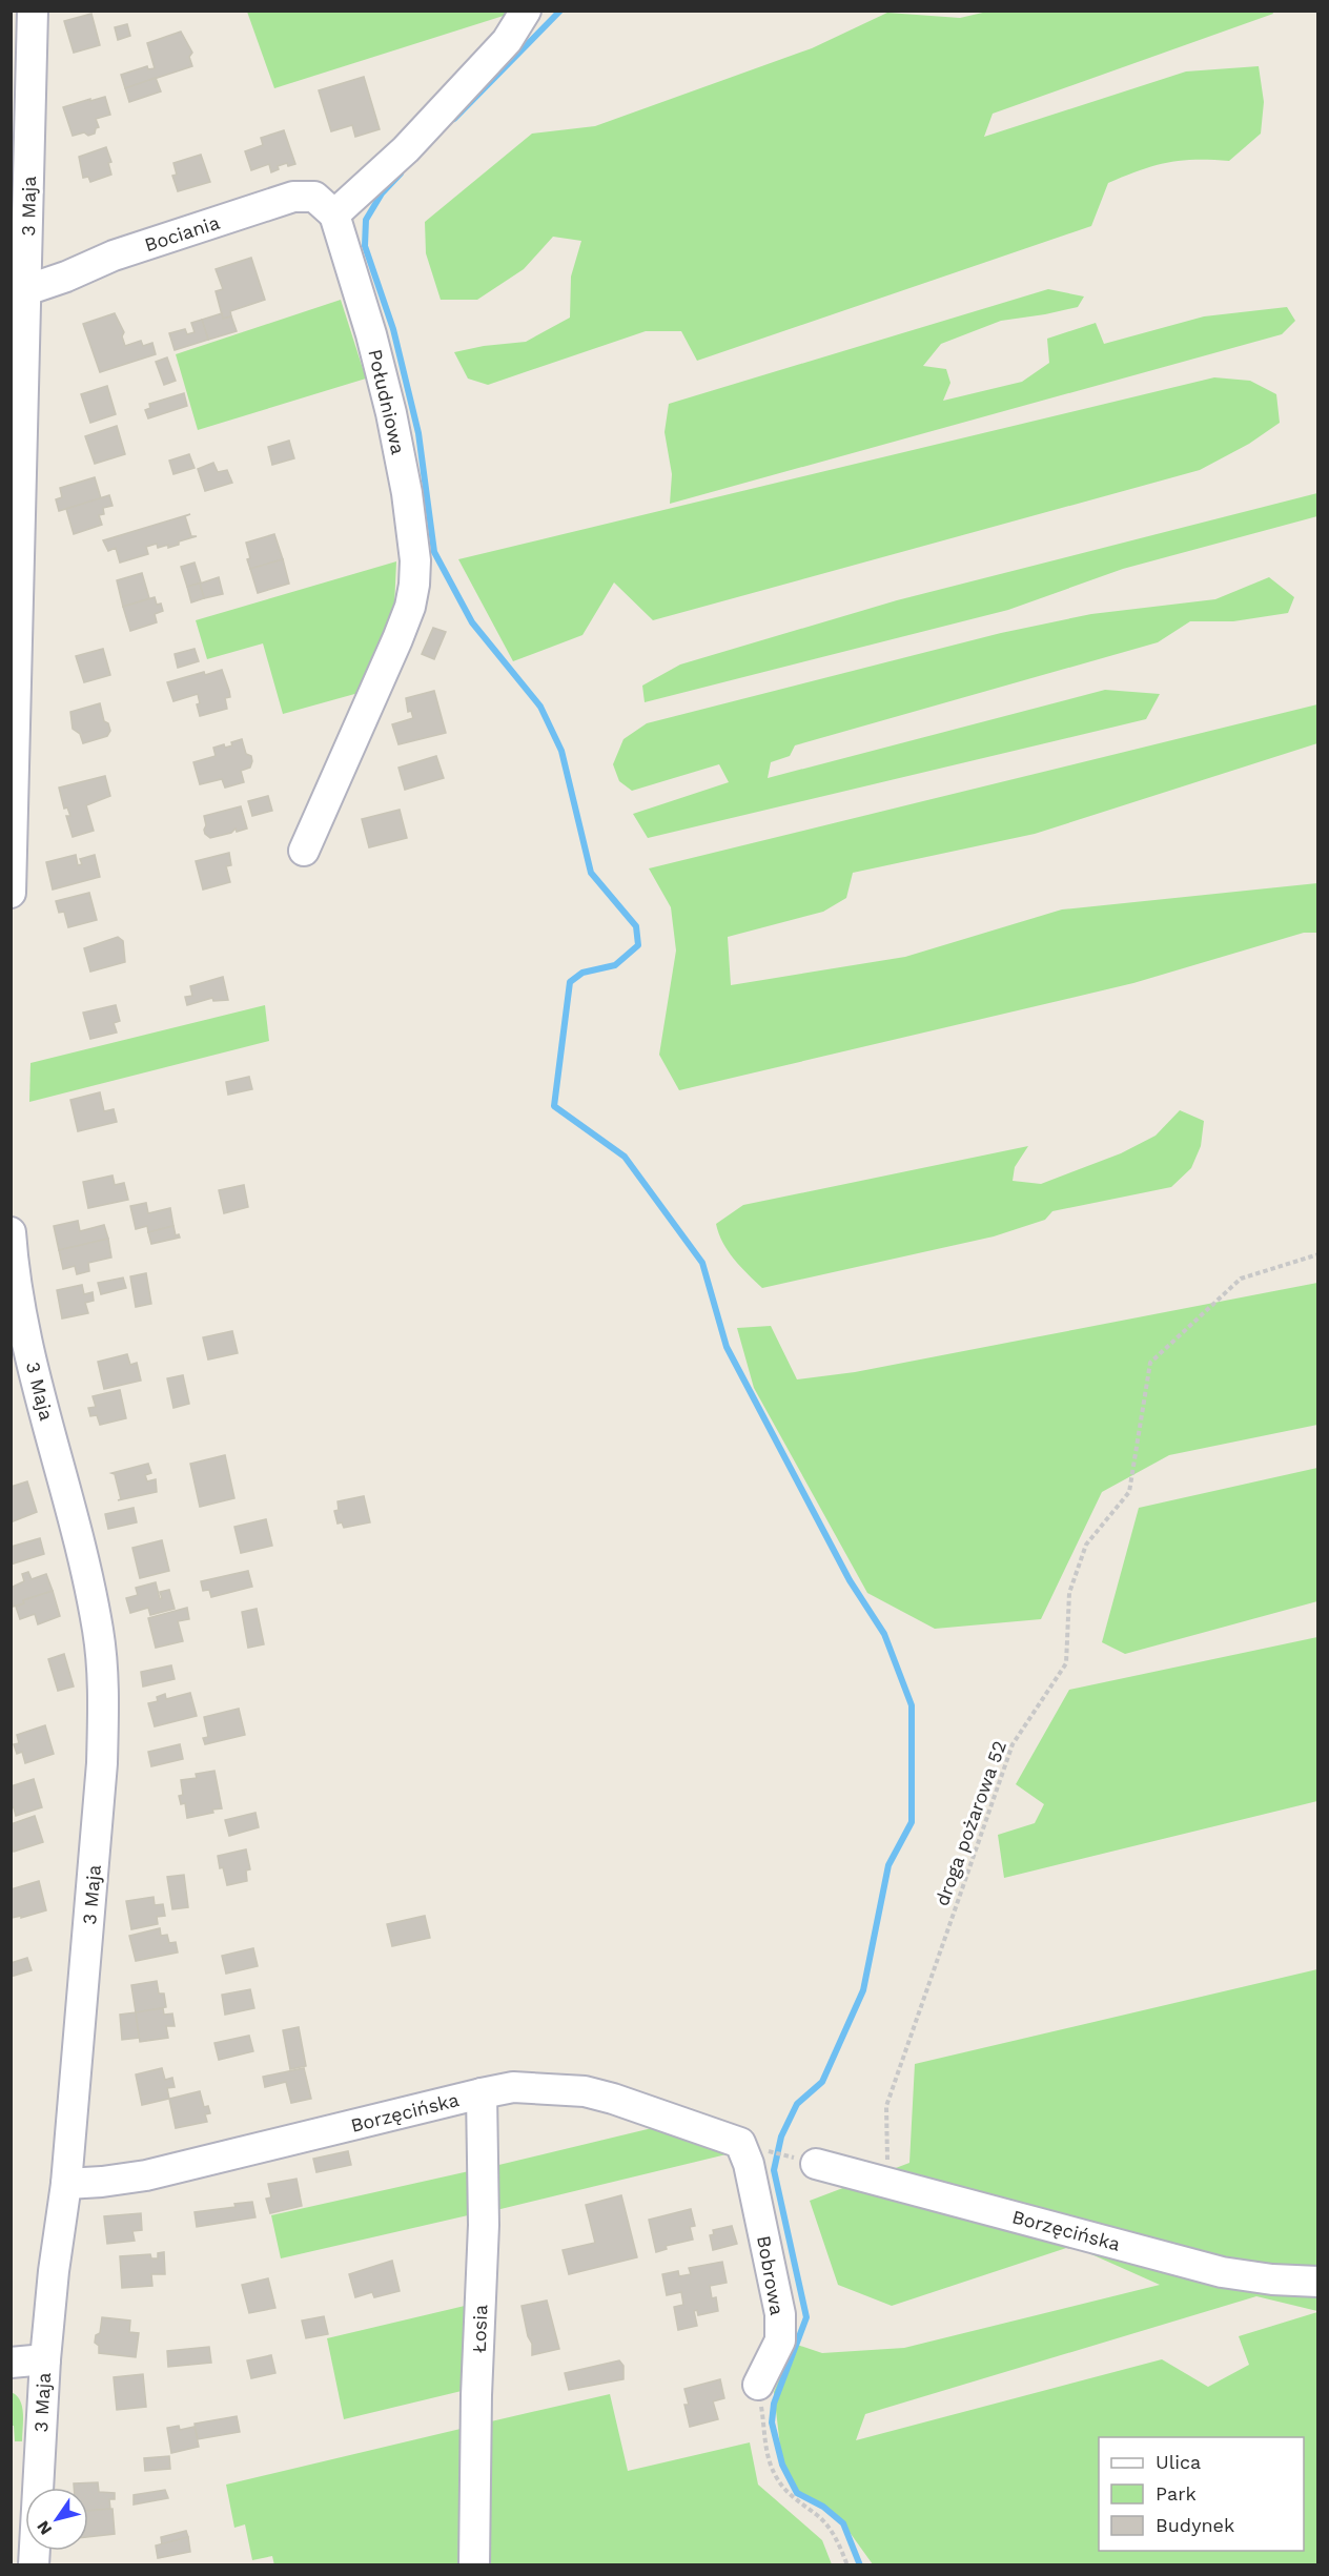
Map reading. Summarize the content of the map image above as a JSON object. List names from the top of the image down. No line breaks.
{"streets":{"street":["3 Maja","Bociania","Południowa","Borzęcińska","Bobrowa","Łosia"],"path":["droga pożarowa 52"]},"crossings":[["3 Maja","Bociania"],["3 Maja","Borzęcińska"],["Bociania","Południowa"],["droga pożarowa 52","Borzęcińska"],["Borzęcińska","Bobrowa"],["Borzęcińska","Łosia"]],"legend":["Ulica","Park","Budynek"],"north":"bottom left"}
